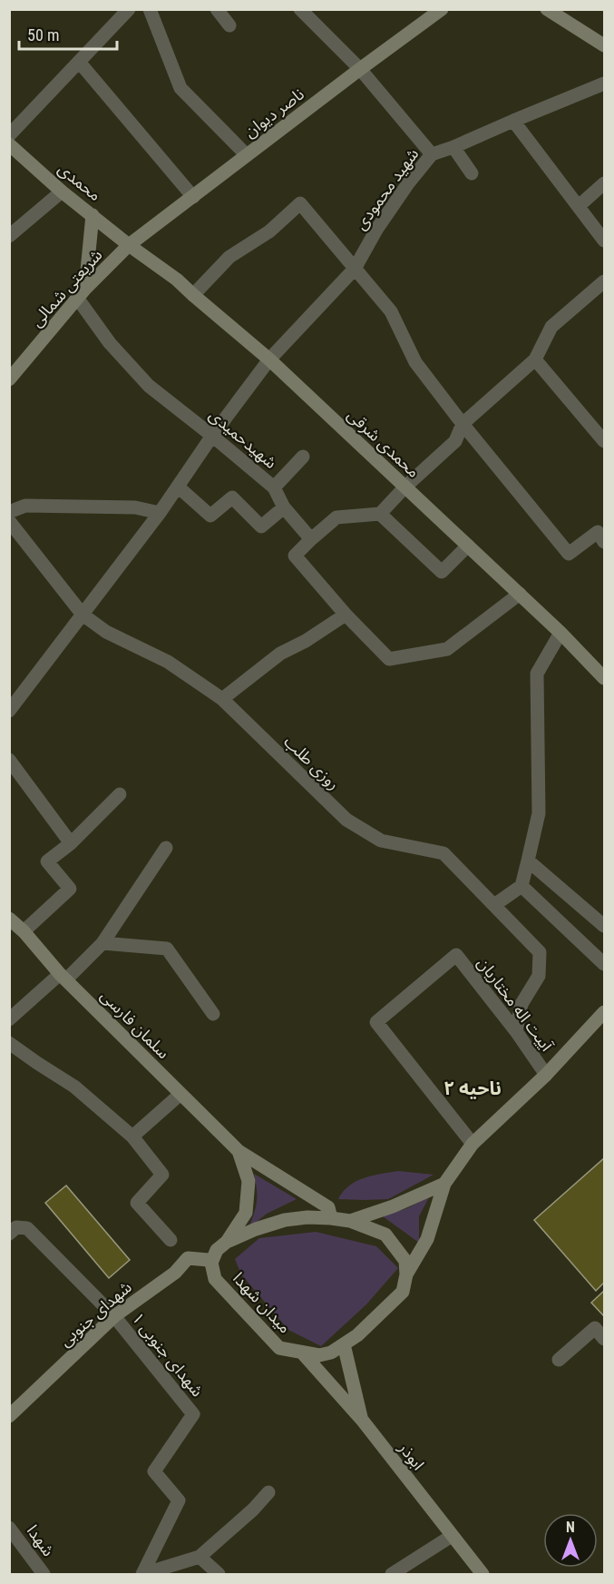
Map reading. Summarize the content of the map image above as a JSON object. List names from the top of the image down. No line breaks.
{"streets":{"main road":["ناصر دیوان","محمدی","شریعتی شمالی","محمدی شرقی","سلمان فارسی","میدان شهدا","شهدای جنوبی","ابوذر"],"street":["شهید محمودی","شهیدحمیدی","روزی طلب","آییت اله مختاریان","۱ شهدای جنوبی","شهدا"]},"crossings":[["ناصر دیوان","محمدی"],["ناصر دیوان","شریعتی شمالی"],["ناصر دیوان","محمدی شرقی"],["محمدی","شریعتی شمالی"],["محمدی","محمدی شرقی"],["شهید محمودی","شهیدحمیدی"],["شهید محمودی","محمدی شرقی"],["شهید محمودی","روزی طلب"],["شریعتی شمالی","شهیدحمیدی"],["شریعتی شمالی","محمدی شرقی"],["روزی طلب","آییت اله مختاریان"],["سلمان فارسی","میدان شهدا"],["سلمان فارسی","شهدای جنوبی"],["سلمان فارسی","ابوذر"],["میدان شهدا","شهدای جنوبی"],["میدان شهدا","ابوذر"],["شهدای جنوبی","۱ شهدای جنوبی"],["شهدای جنوبی","ابوذر"]],"districts":["ناحیه ۲"],"scale_bar":"50 m","north":"top"}
